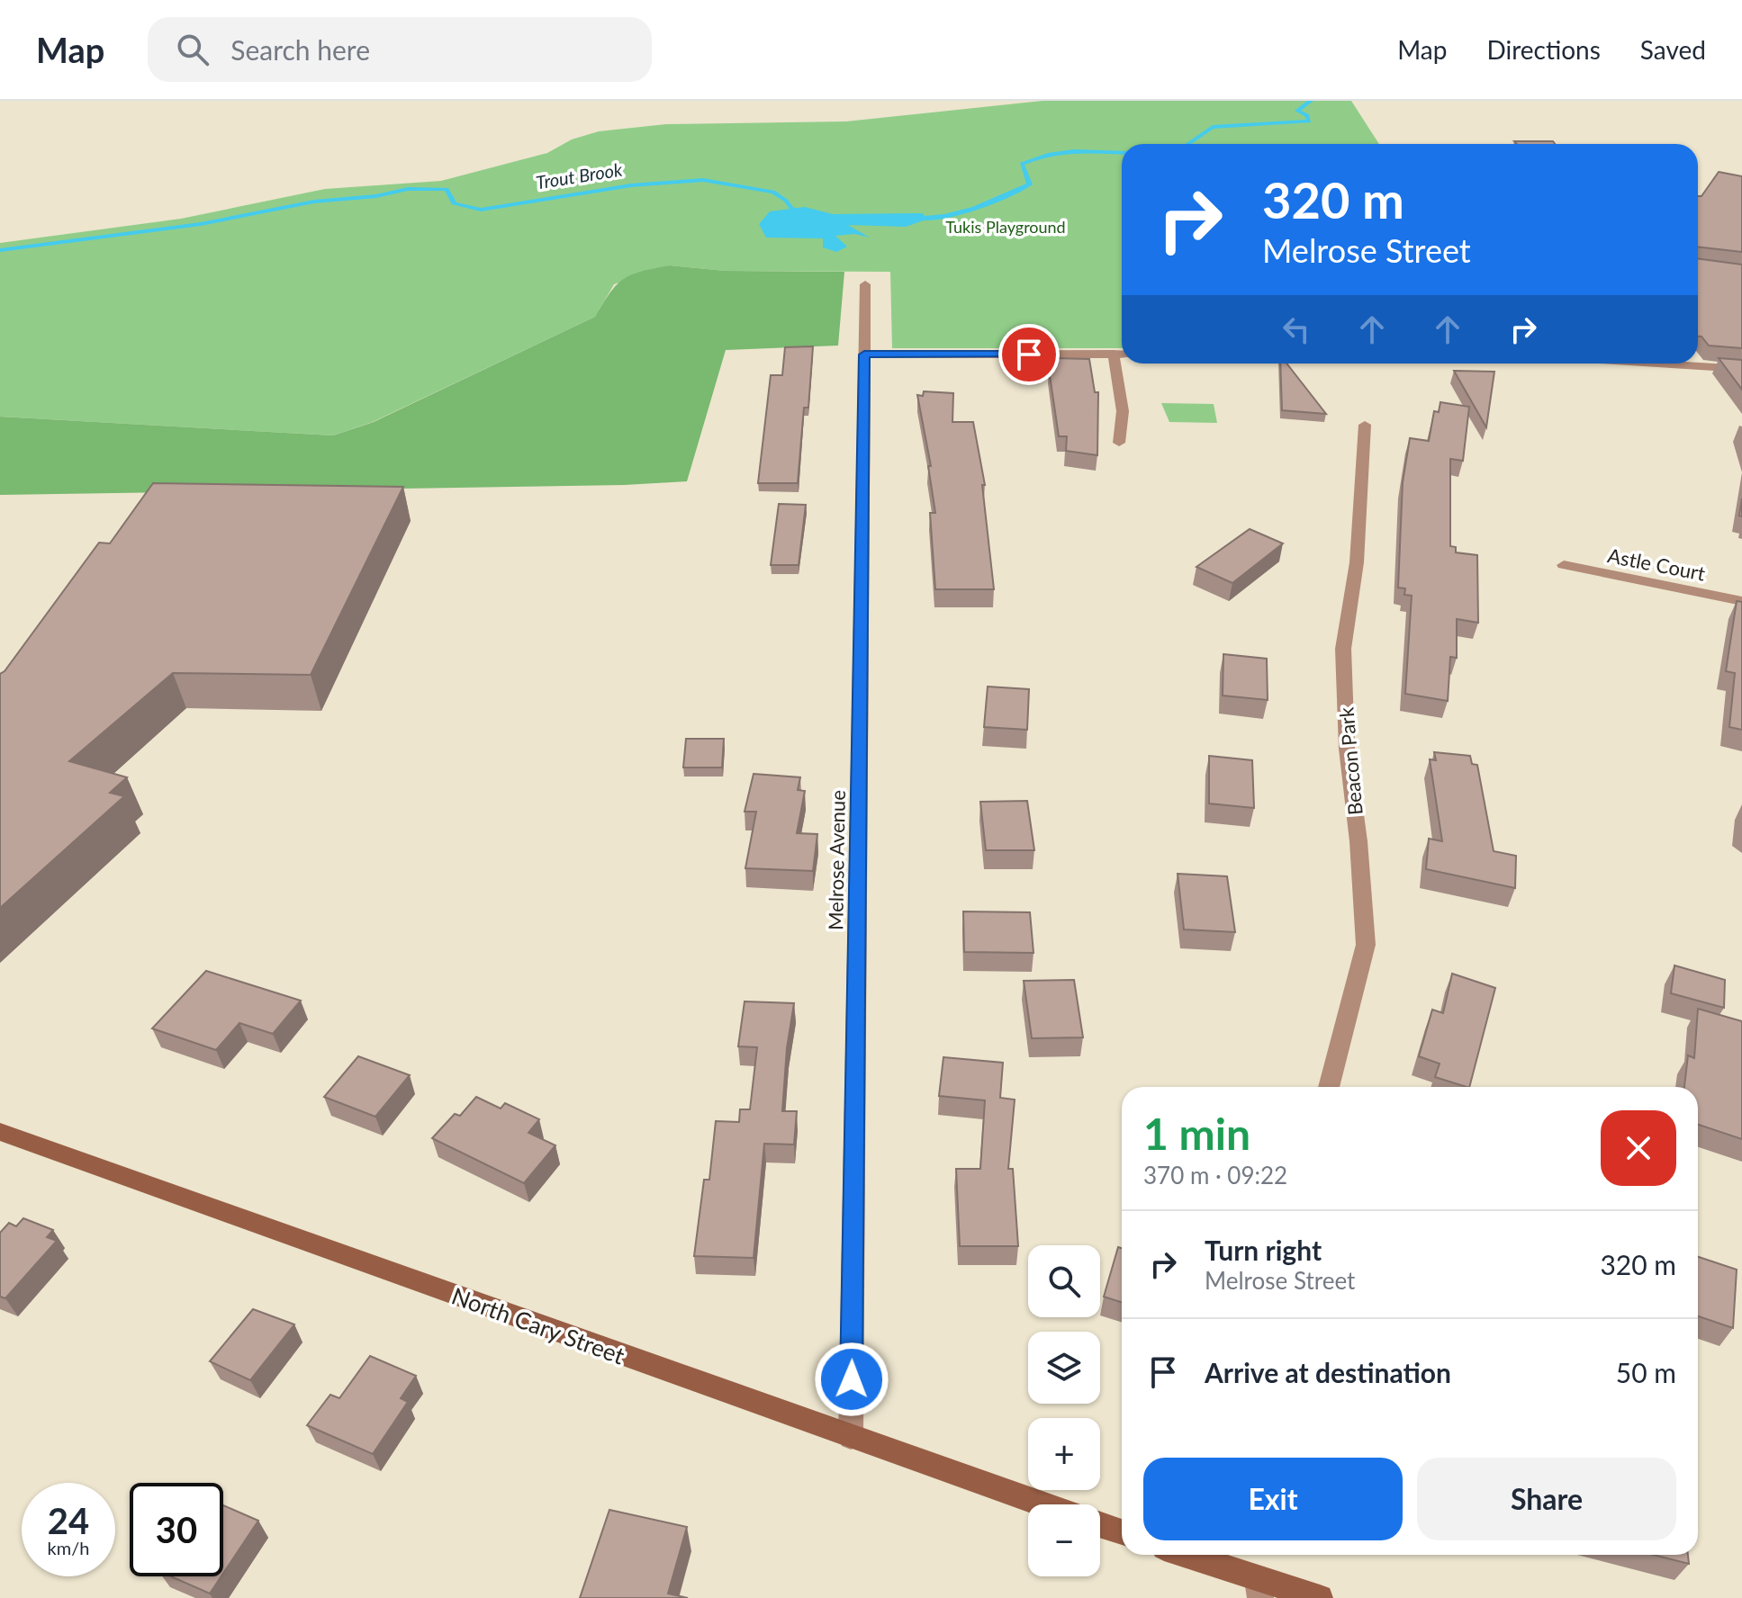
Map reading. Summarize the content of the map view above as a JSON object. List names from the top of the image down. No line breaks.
{"streets":{"street":["Astle Court","Beacon Park","Melrose Avenue","North Cary Street"]},"crossings":[["Melrose Avenue","North Cary Street"]],"water":["Trout Brook"],"parks":["Tukis Playground"],"page":{"header":"Map","search":"Search here","nav":["Map","Directions","Saved"],"turn":["320 m","Melrose Street"],"heading":["1 min","370 m · 09:22"],"list":[{"name":"Turn right","note":"Melrose Street","value":"320 m"},{"name":"Arrive at destination","value":"50 m"}],"map_buttons":["+","−"],"buttons":["Exit","Share"],"speed":"24 km/h","limit":"30"}}
